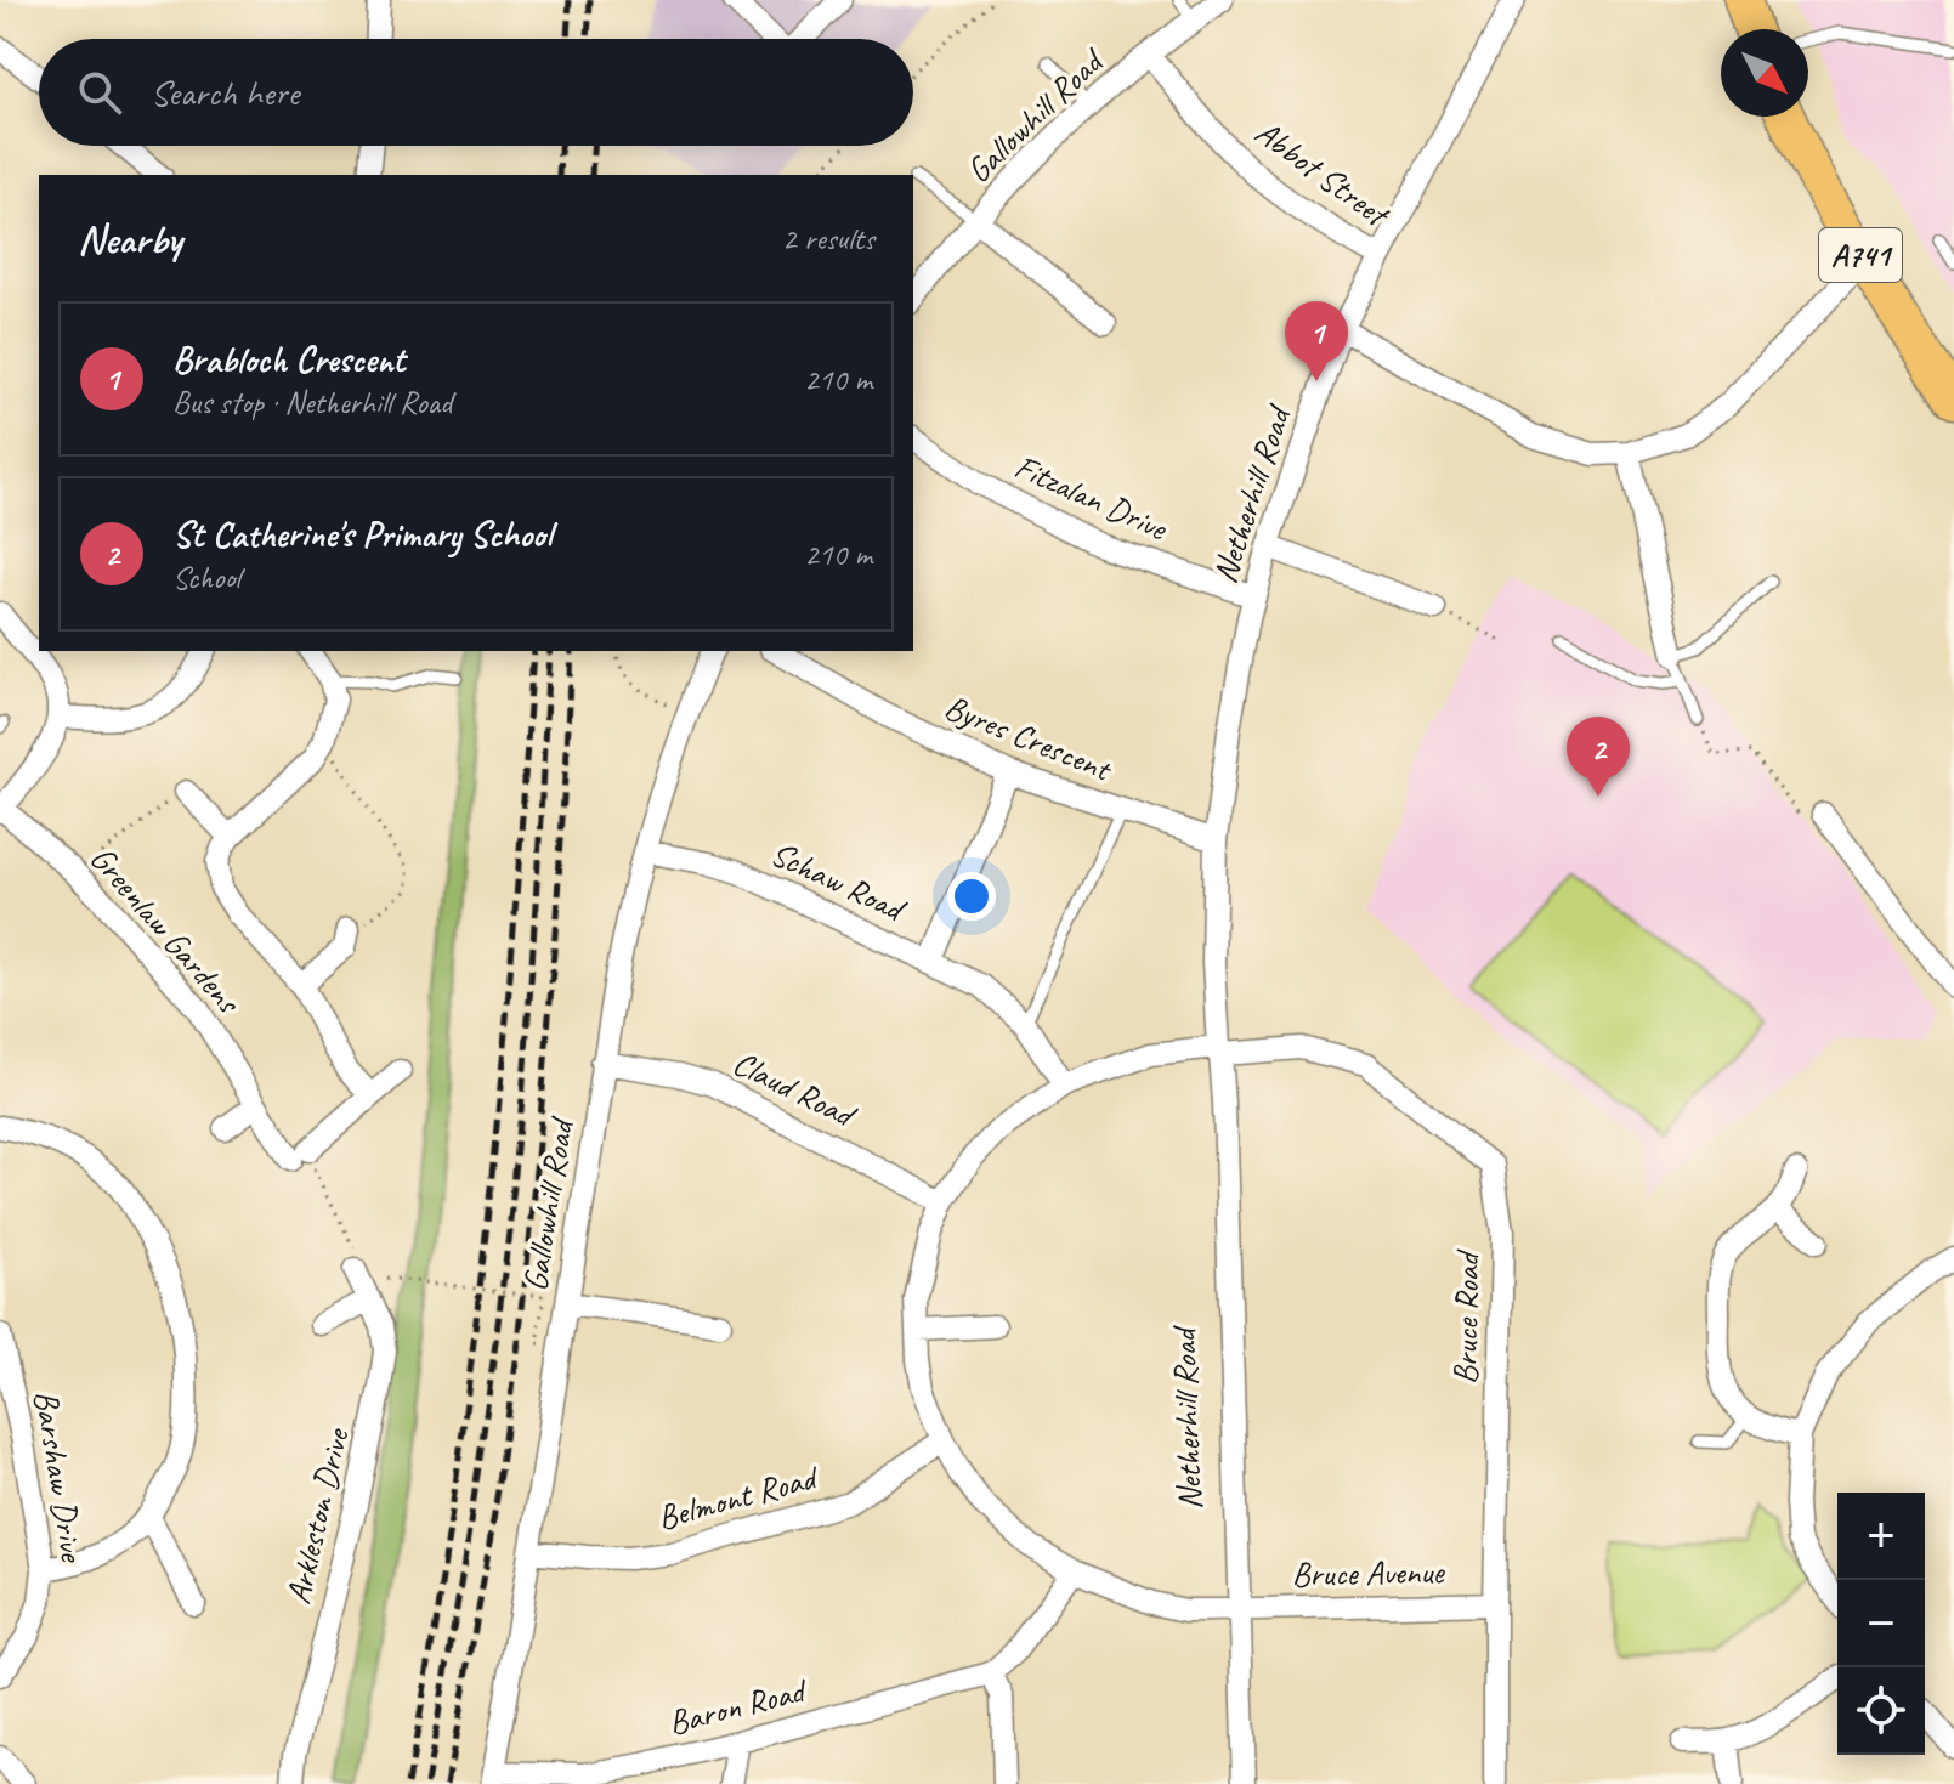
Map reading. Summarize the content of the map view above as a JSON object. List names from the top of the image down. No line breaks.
{"streets":{"main road":["A741"],"street":["Gallowhill Road","Abbot Street","Netherhill Road","Fitzalan Drive","Byres Crescent","Schaw Road","Greenlaw Gardens","Claud Road","Bruce Road","Barshaw Drive","Belmont Road","Arkleston Drive","Bruce Avenue","Baron Road"]},"crossings":[["Gallowhill Road","Abbot Street"],["Gallowhill Road","Schaw Road"],["Gallowhill Road","Claud Road"],["Gallowhill Road","Belmont Road"],["Gallowhill Road","Baron Road"],["Abbot Street","Netherhill Road"],["Netherhill Road","Fitzalan Drive"],["Netherhill Road","Byres Crescent"],["Netherhill Road","Bruce Road"],["Netherhill Road","Bruce Avenue"],["Schaw Road","Bruce Road"],["Claud Road","Bruce Road"],["Bruce Road","Bruce Avenue"],["Belmont Road","Bruce Avenue"]],"north":"bottom right","page":{"search":"Search here","heading":["Nearby","2 results"],"pins":["1","2"],"list":[{"mark":"1","name":"Brabloch Crescent","note":"Bus stop · Netherhill Road","value":"210 m"},{"mark":"2","name":"St Catherine's Primary School","note":"School","value":"210 m"}],"map_buttons":["+","−"]}}
